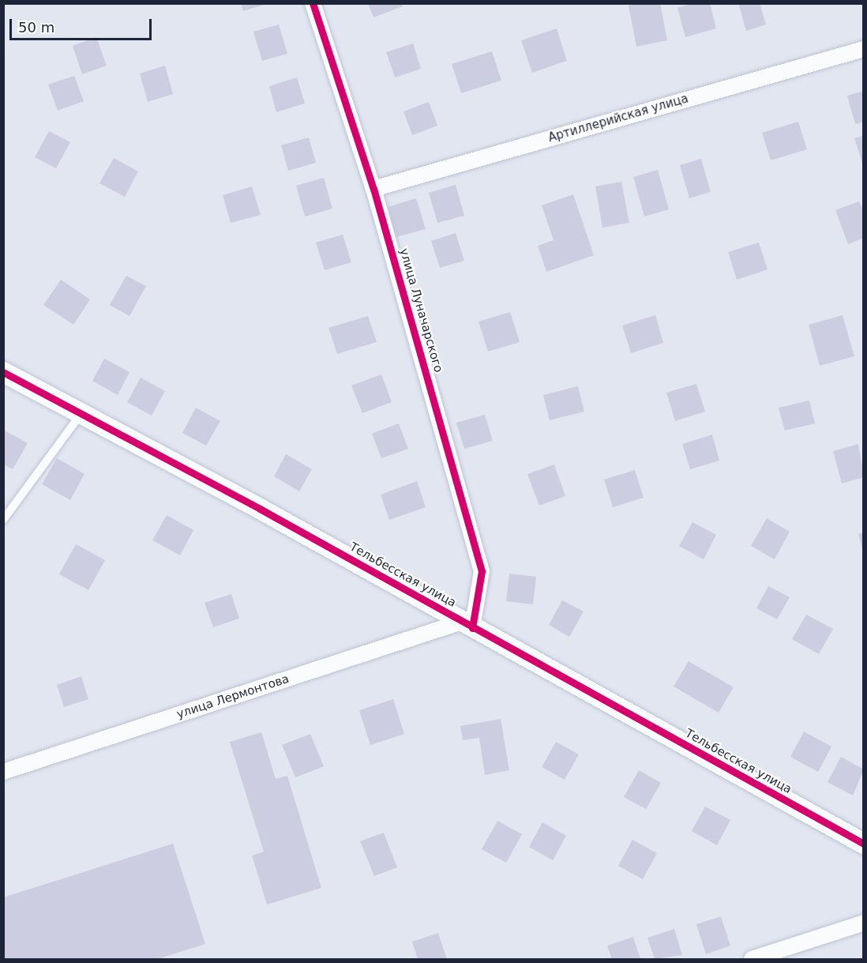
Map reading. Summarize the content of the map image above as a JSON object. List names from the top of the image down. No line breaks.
{"streets":{"street":["Артиллерийская улица","улица Луначарского","Тельбесская улица","улица Лермонтова"]},"crossings":[["Артиллерийская улица","улица Луначарского"],["улица Луначарского","Тельбесская улица"],["улица Луначарского","улица Лермонтова"],["Тельбесская улица","улица Лермонтова"]],"scale_bar":"50 m"}
